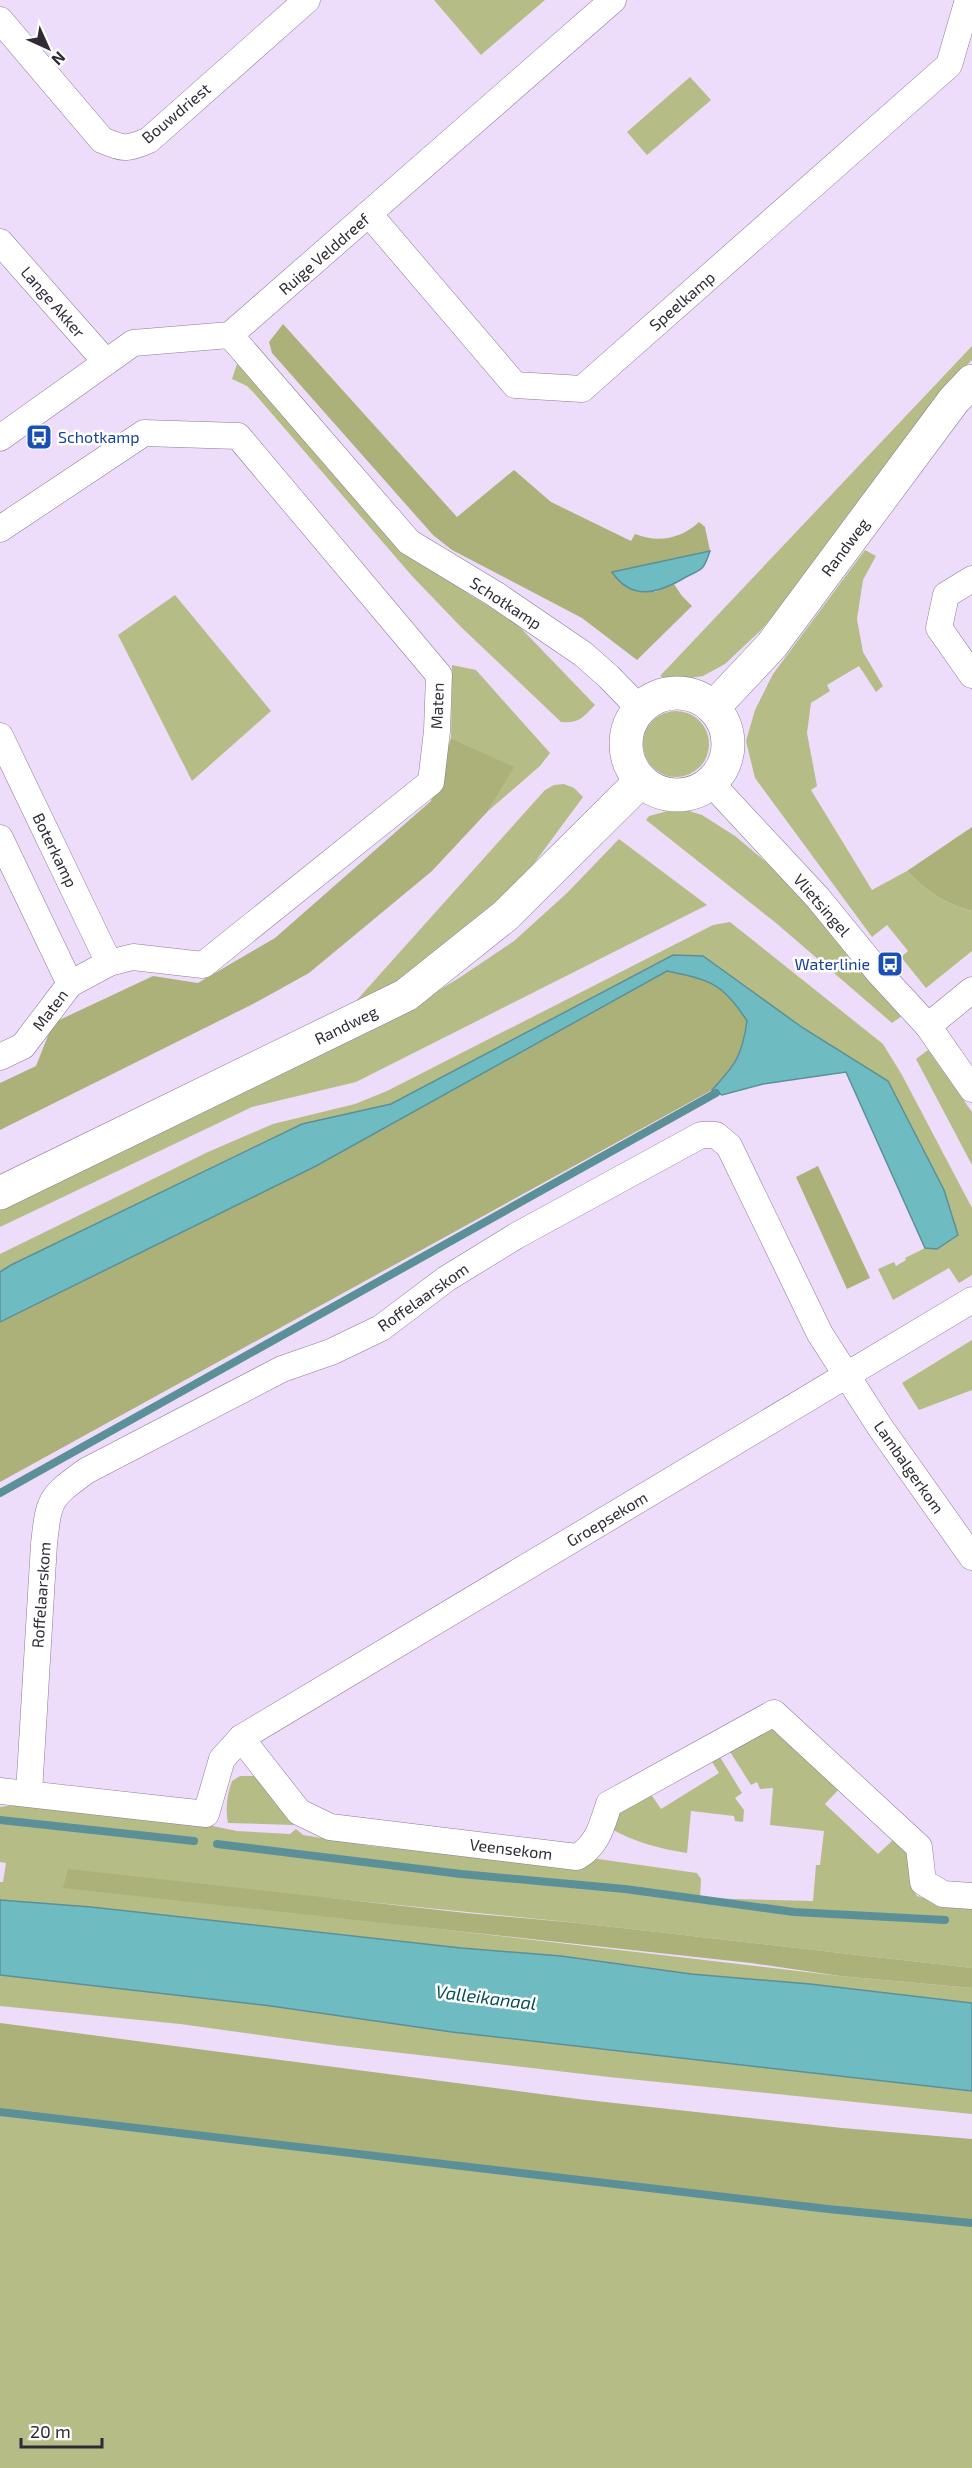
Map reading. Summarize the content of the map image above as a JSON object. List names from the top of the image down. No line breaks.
{"streets":{"main road":["Randweg"],"street":["Bouwdriest","Ruige Velddreef","Speelkamp","Lange Akker","Schotkamp","Maten","Boterkamp","Vlietsingel","Roffelaarskom","Lambalgerkom","Groepsekom","Veensekom"]},"crossings":[["Ruige Velddreef","Speelkamp"],["Ruige Velddreef","Schotkamp"],["Randweg","Schotkamp"],["Randweg","Vlietsingel"],["Schotkamp","Vlietsingel"],["Maten","Boterkamp"],["Roffelaarskom","Lambalgerkom"],["Roffelaarskom","Groepsekom"],["Lambalgerkom","Groepsekom"],["Groepsekom","Veensekom"]],"water":["Valleikanaal"],"places":{"bus stop":["Schotkamp","Waterlinie"]},"scale_bar":"20 m","north":"bottom right"}
